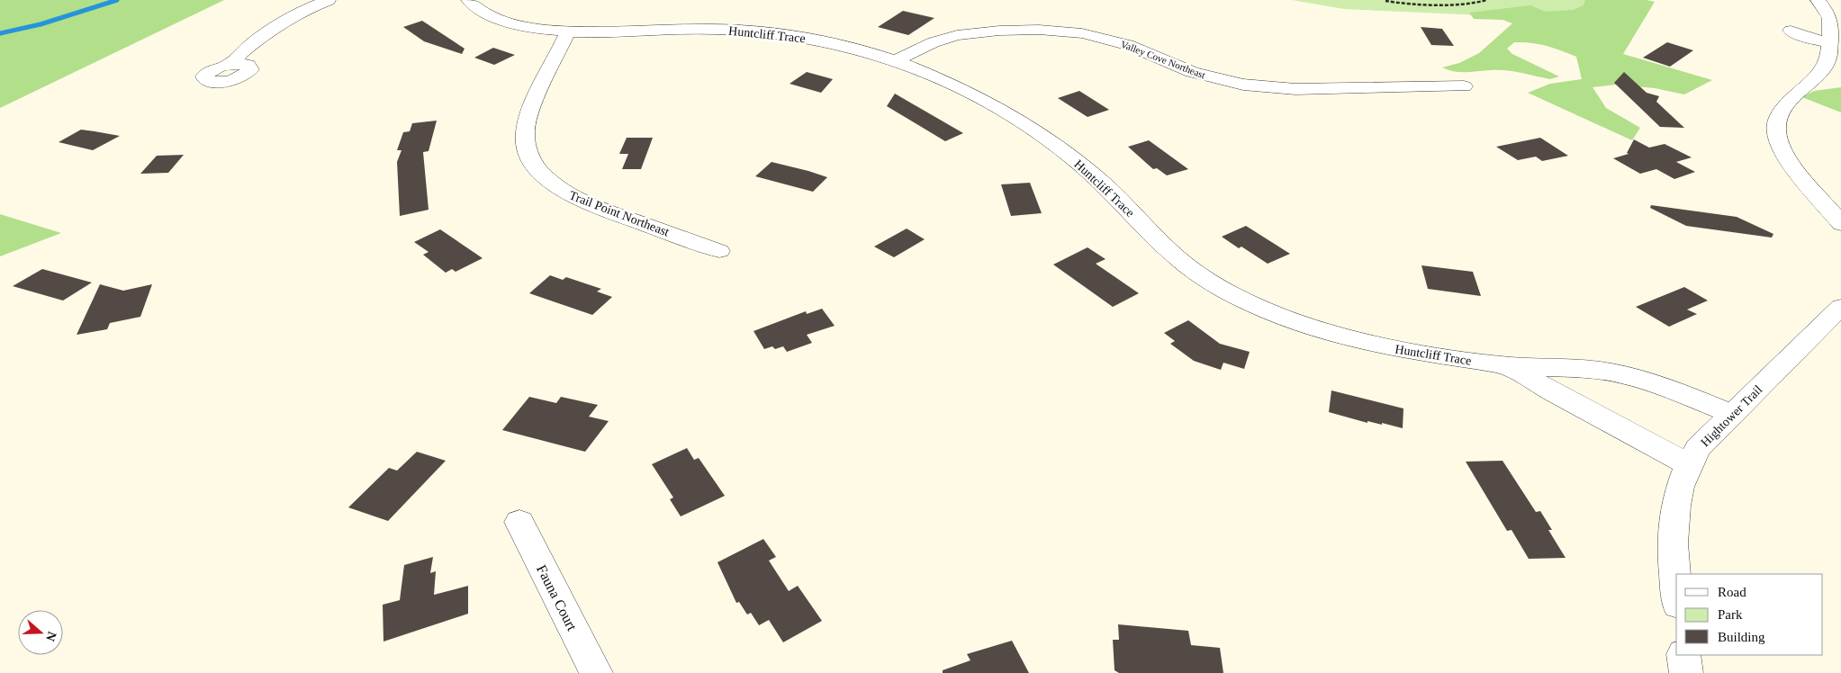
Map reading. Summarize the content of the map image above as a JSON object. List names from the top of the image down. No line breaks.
{"streets":{"street":["Huntcliff Trace","Valley Cove Northeast","Trail Point Northeast","Hightower Trail","Fauna Court"]},"crossings":[["Huntcliff Trace","Valley Cove Northeast"],["Huntcliff Trace","Trail Point Northeast"],["Huntcliff Trace","Hightower Trail"]],"legend":["Road","Park","Building"],"north":"right"}
